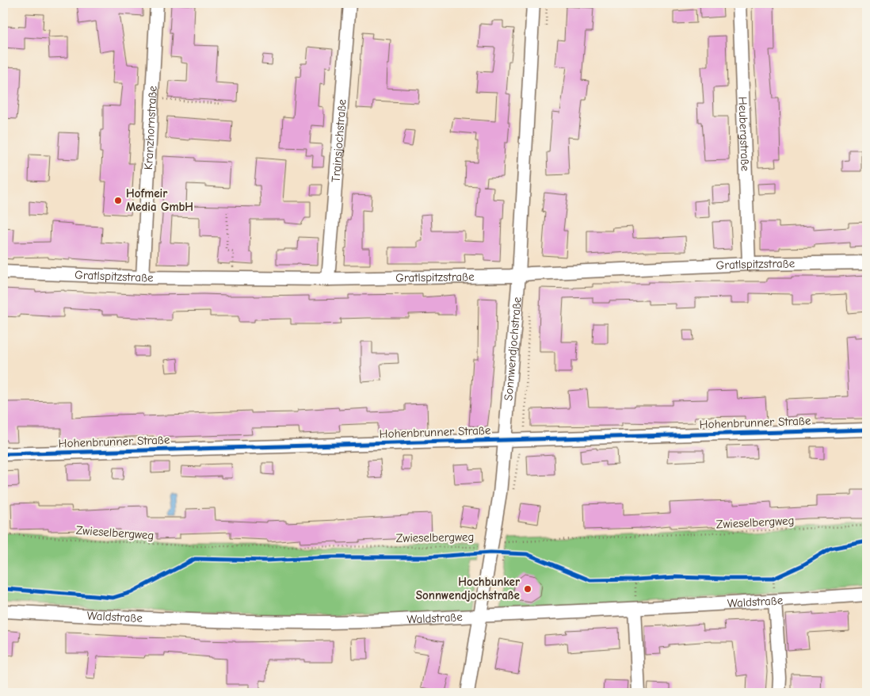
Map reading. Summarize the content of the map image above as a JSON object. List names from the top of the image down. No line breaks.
{"streets":{"street":["Kranzhornstraße","Heubergstraße","Trainsjochstraße","Gratlspitzstraße","Sonnwendjochstraße","Hohenbrunner Straße","Waldstraße"],"path":["Zwieselbergweg"]},"crossings":[["Kranzhornstraße","Gratlspitzstraße"],["Heubergstraße","Gratlspitzstraße"],["Trainsjochstraße","Gratlspitzstraße"],["Gratlspitzstraße","Sonnwendjochstraße"],["Sonnwendjochstraße","Hohenbrunner Straße"],["Sonnwendjochstraße","Zwieselbergweg"],["Sonnwendjochstraße","Waldstraße"]],"places":["Hofmeir Media GmbH","Hochbunker Sonnwendjochstraße"]}
